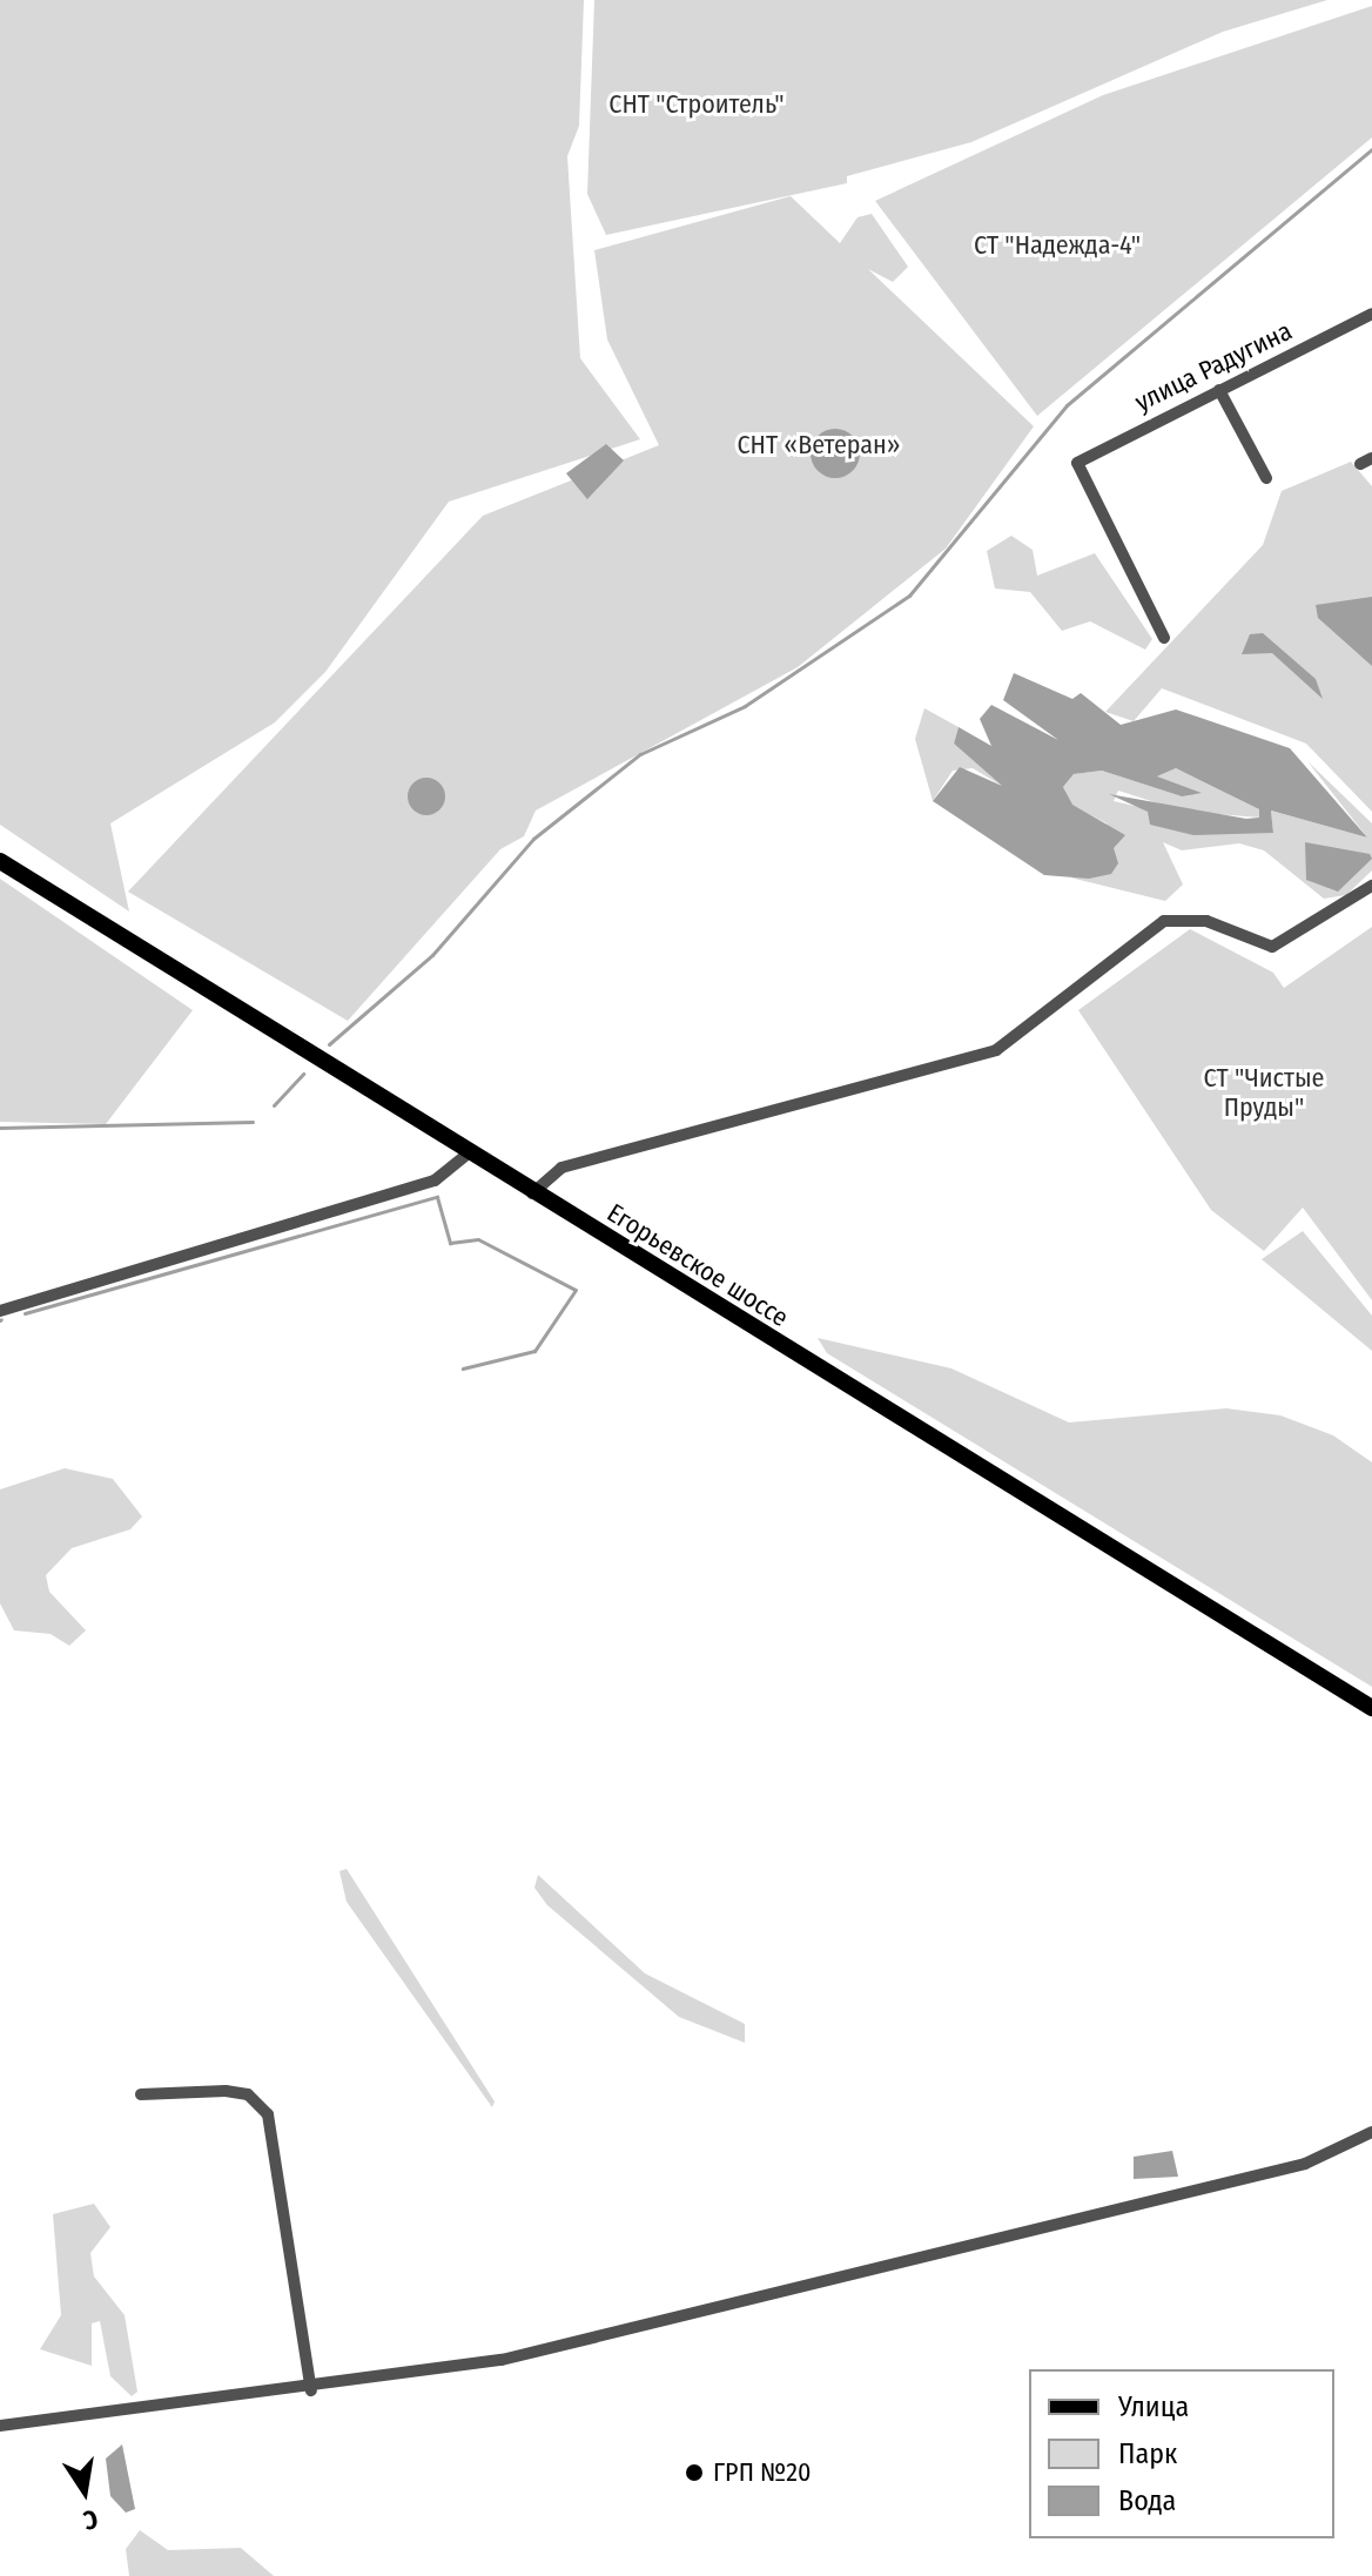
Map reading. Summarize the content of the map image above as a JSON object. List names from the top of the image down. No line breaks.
{"streets":{"main road":["Егорьевское шоссе"],"street":["улица Радугина"]},"parks":["СНТ \"Строитель\"","СТ \"Надежда-4\"","СНТ «Ветеран»","СТ \"Чистые Пруды\""],"places":["ГРП №20"],"legend":["Улица","Парк","Вода"],"north":"bottom"}
